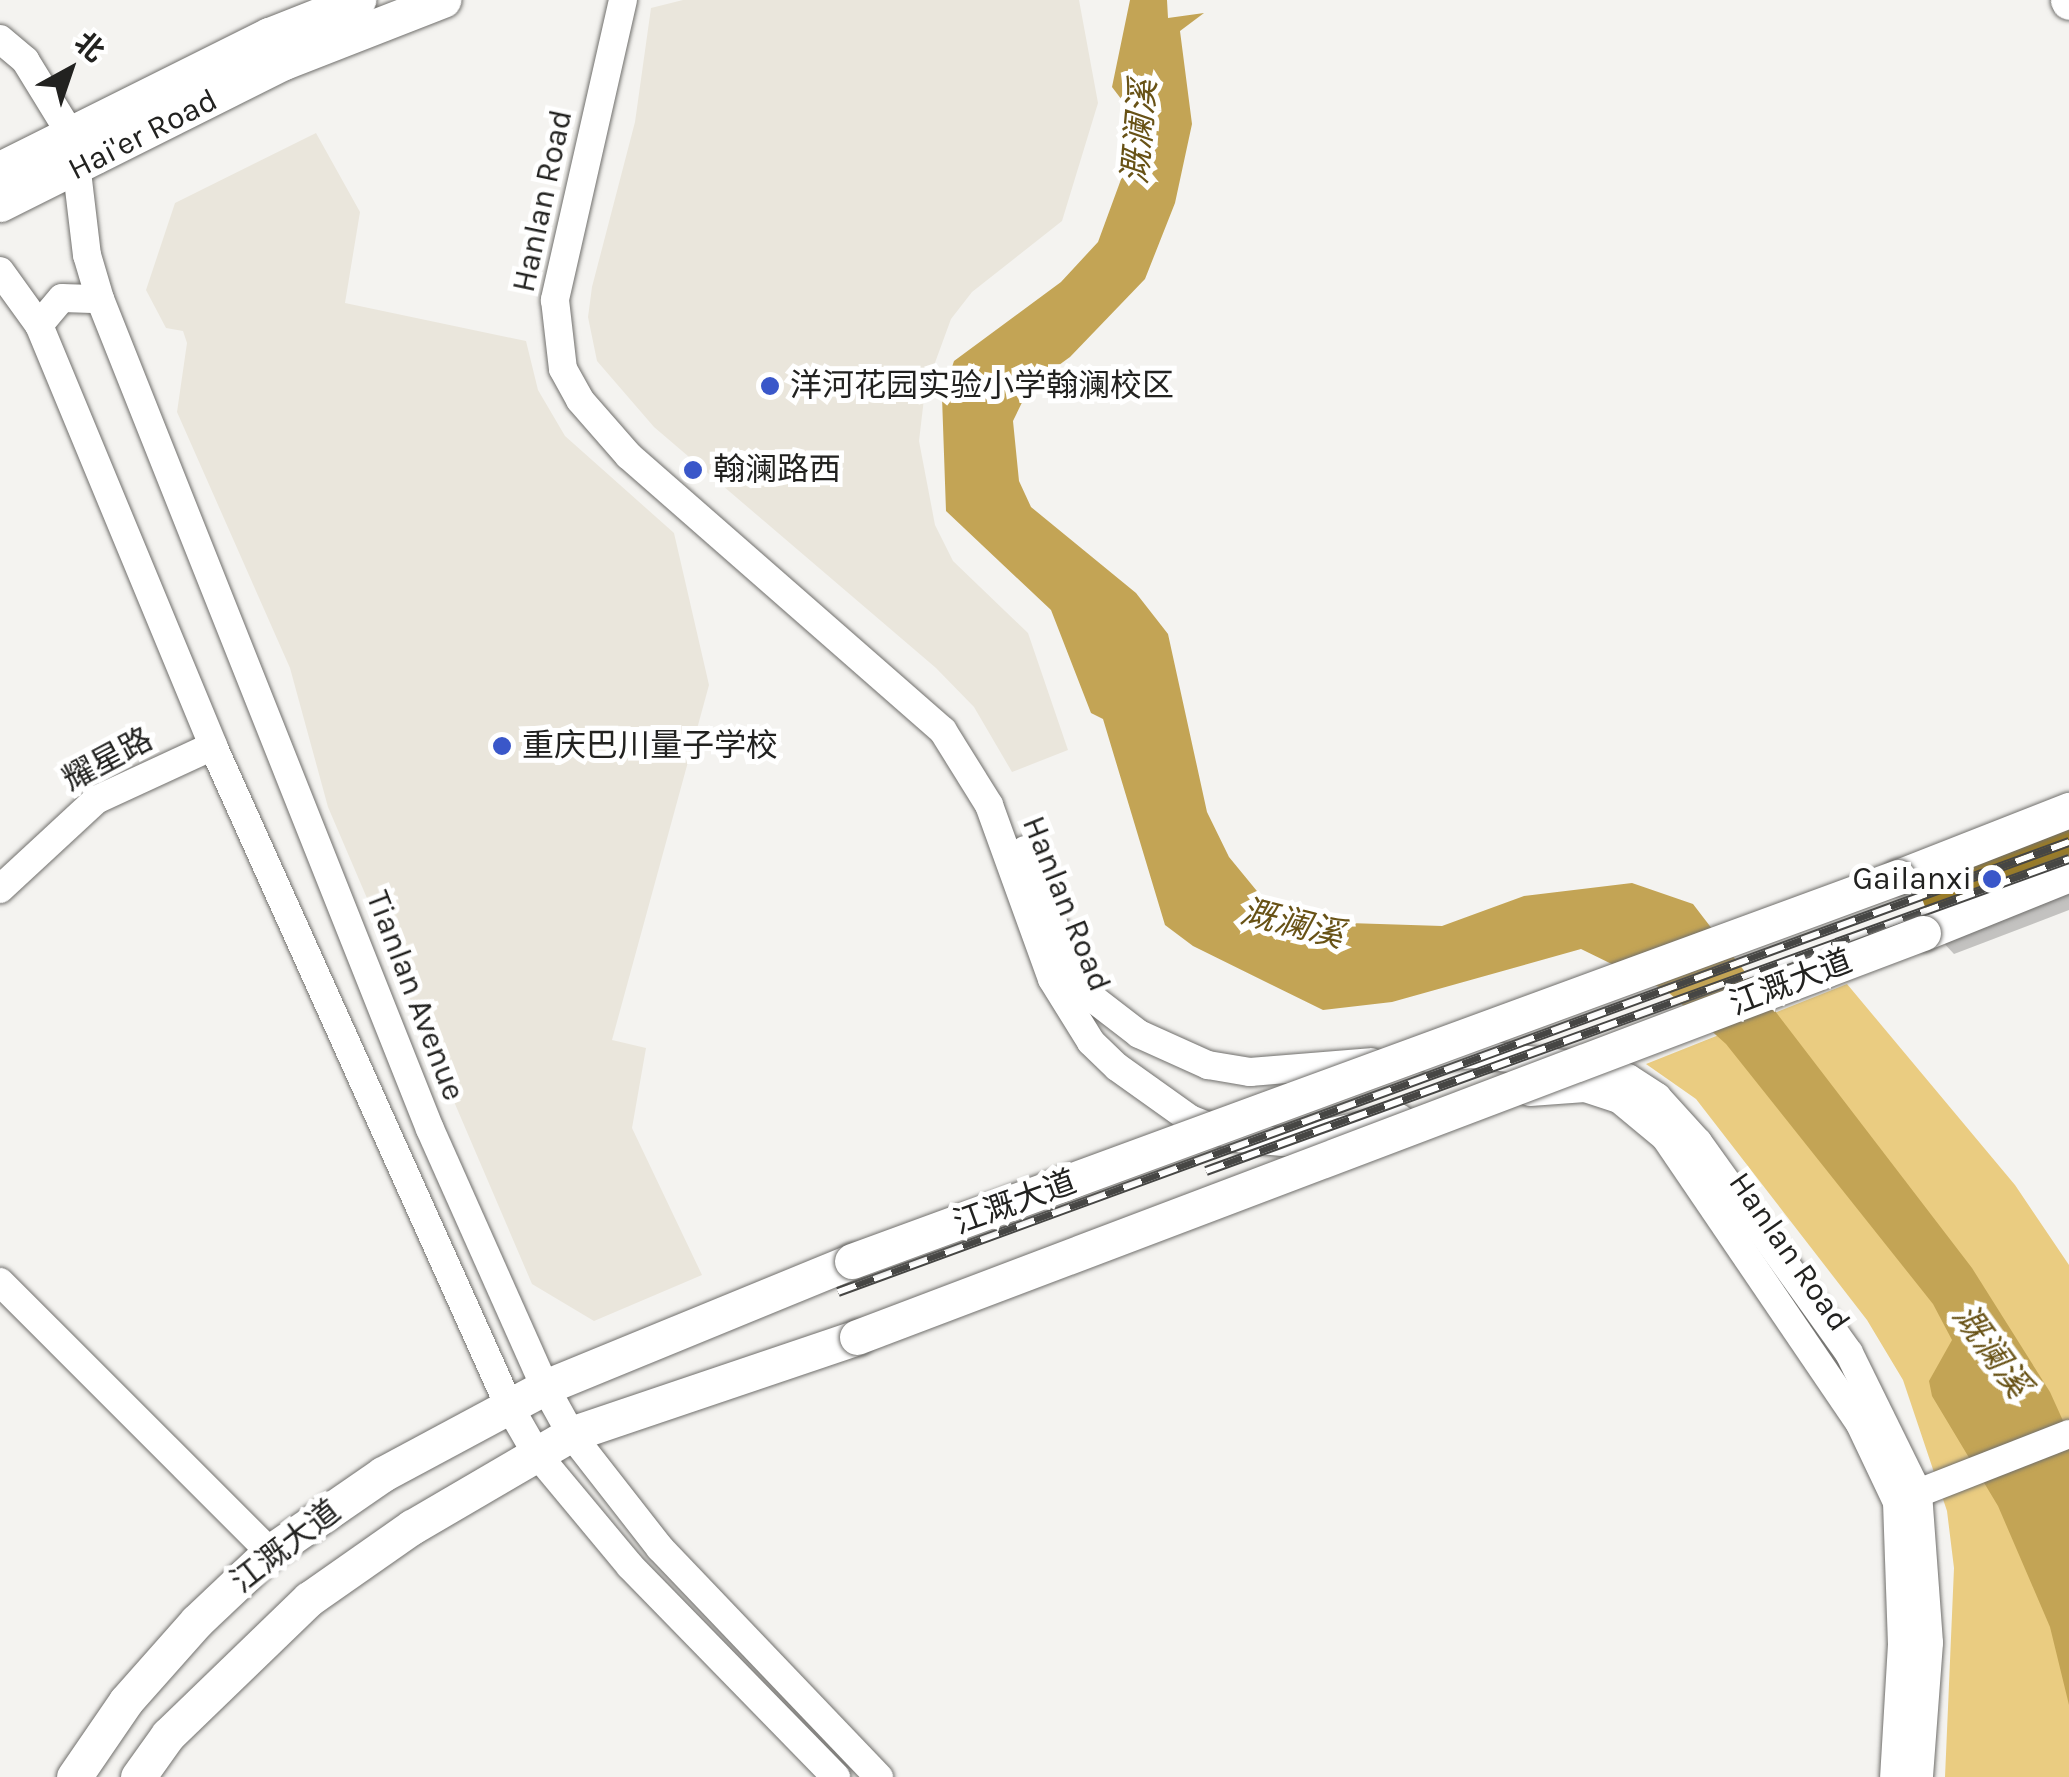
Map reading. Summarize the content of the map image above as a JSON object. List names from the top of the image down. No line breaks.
{"streets":{"main road":["Hai'er Road","江溉大道"],"street":["Hanlan Road","耀星路","Tianlan Avenue"]},"crossings":[["Hai'er Road","Tianlan Avenue"],["江溉大道","Tianlan Avenue"]],"water":["溉澜溪"],"places":["洋河花园实验小学翰澜校区","翰澜路西","重庆巴川量子学校","Gailanxi"],"north":"top right"}
